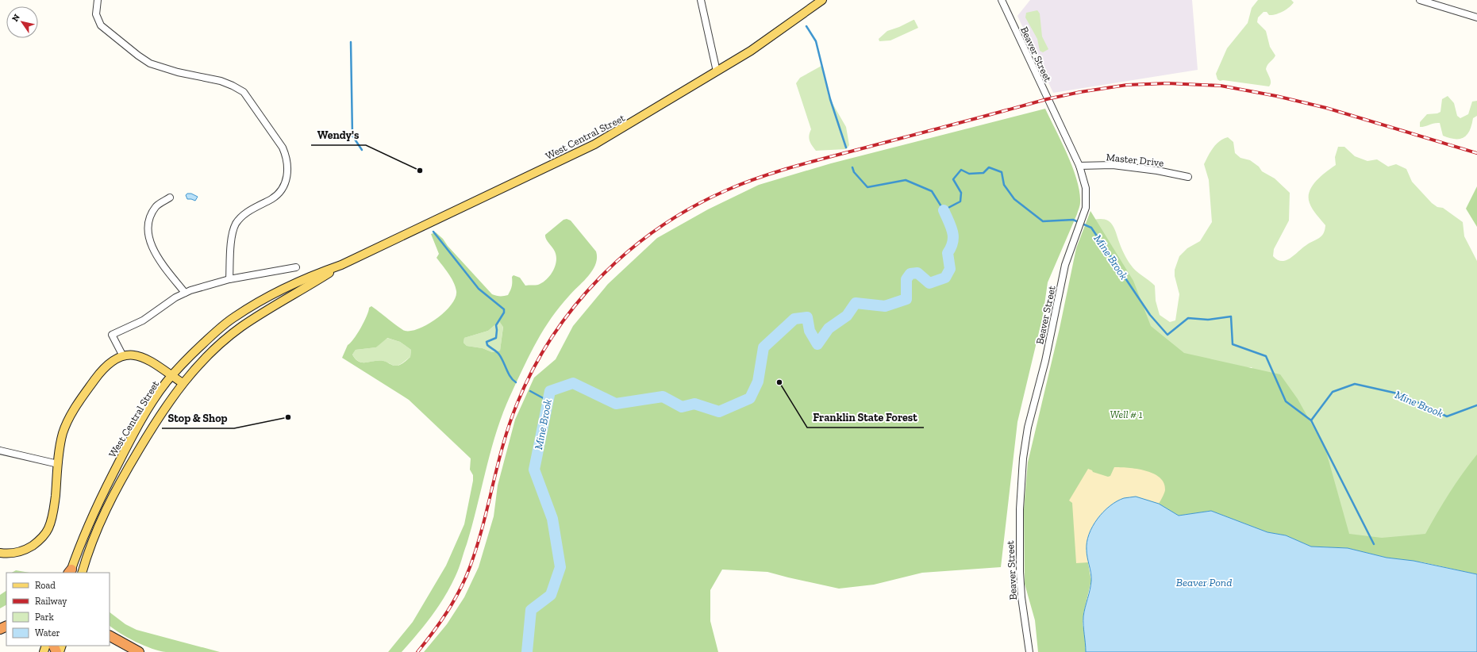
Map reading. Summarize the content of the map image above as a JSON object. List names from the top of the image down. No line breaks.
{"streets":{"main road":["West Central Street"],"street":["Beaver Street","Master Drive"]},"crossings":[["Beaver Street","Master Drive"]],"water":["Mine Brook","Beaver Pond"],"parks":["Well # 1"],"places":["Wendy's","Franklin State Forest","Stop & Shop"],"legend":["Road","Railway","Park","Water"],"north":"top left"}
